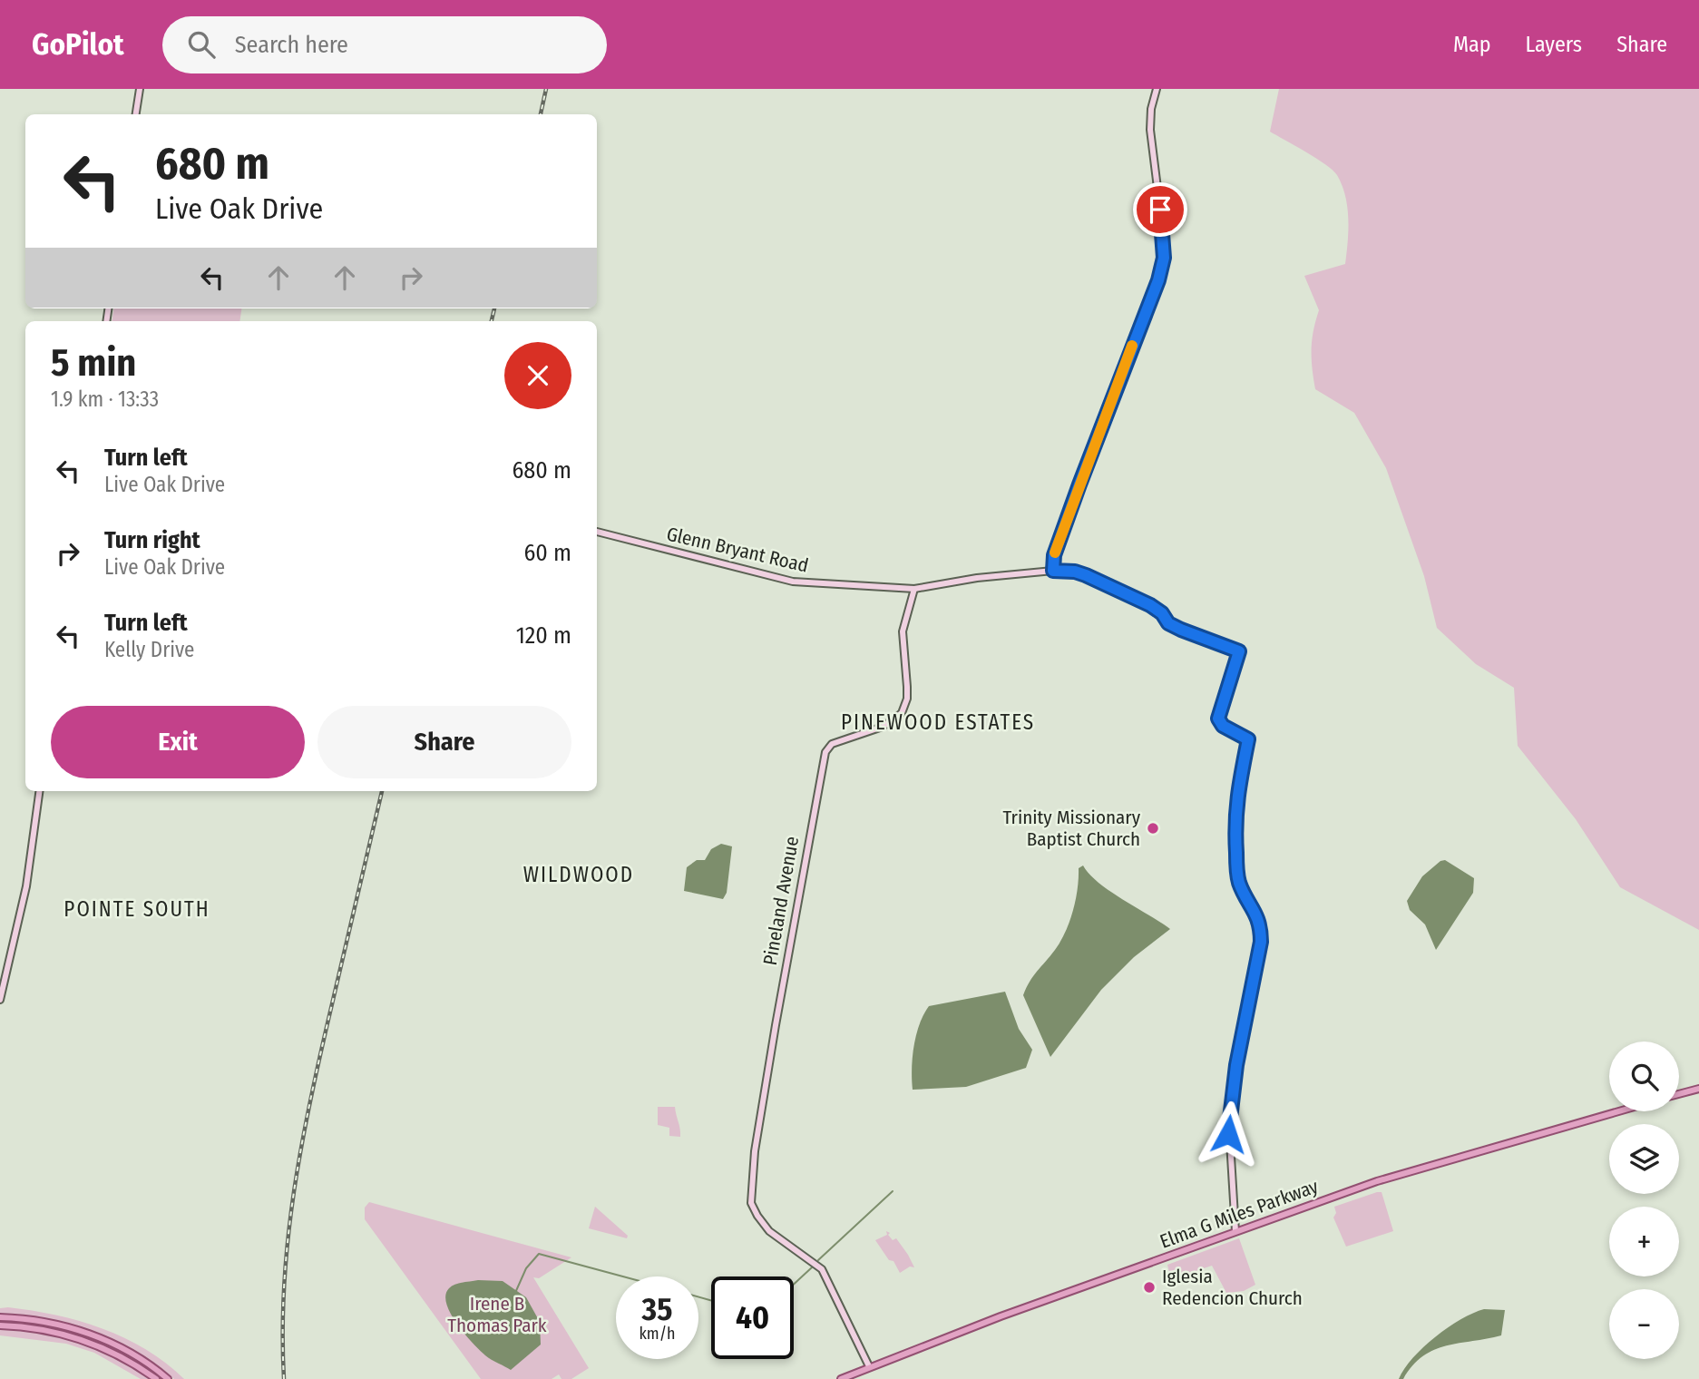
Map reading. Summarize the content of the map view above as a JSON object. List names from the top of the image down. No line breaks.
{"streets":{"main road":["Elma G Miles Parkway"],"street":["Glenn Bryant Road","Pineland Avenue"]},"crossings":[["Glenn Bryant Road","Pineland Avenue"],["Pineland Avenue","Elma G Miles Parkway"]],"districts":["PINEWOOD ESTATES","WILDWOOD","POINTE SOUTH"],"parks":["Irene B Thomas Park"],"places":["Trinity Missionary Baptist Church","Iglesia Redencion Church"],"page":{"header":"GoPilot","search":"Search here","nav":["Map","Layers","Share"],"turn":["680 m","Live Oak Drive"],"heading":["5 min","1.9 km · 13:33"],"list":[{"name":"Turn left","note":"Live Oak Drive","value":"680 m"},{"name":"Turn right","note":"Live Oak Drive","value":"60 m"},{"name":"Turn left","note":"Kelly Drive","value":"120 m"}],"buttons":["Exit","Share"],"map_buttons":["+","−"],"speed":"35 km/h","limit":"40"}}
